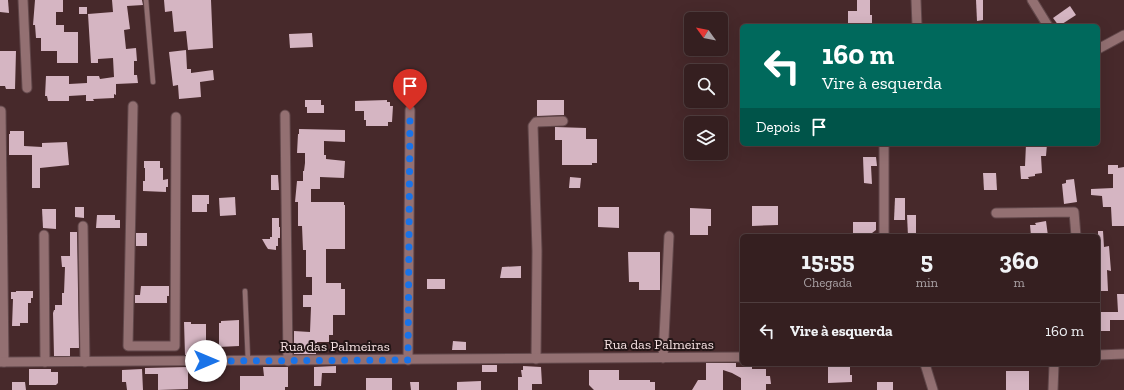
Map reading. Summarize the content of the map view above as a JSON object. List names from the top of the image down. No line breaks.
{"streets":{"street":["Rua das Palmeiras"]},"north":"top left","page":{"turn":["160 m","Vire à esquerda"],"then":"Depois","eta":["15:55","Chegada","5","min","360","m"],"list":[{"name":"Vire à esquerda","value":"160 m"}]}}
